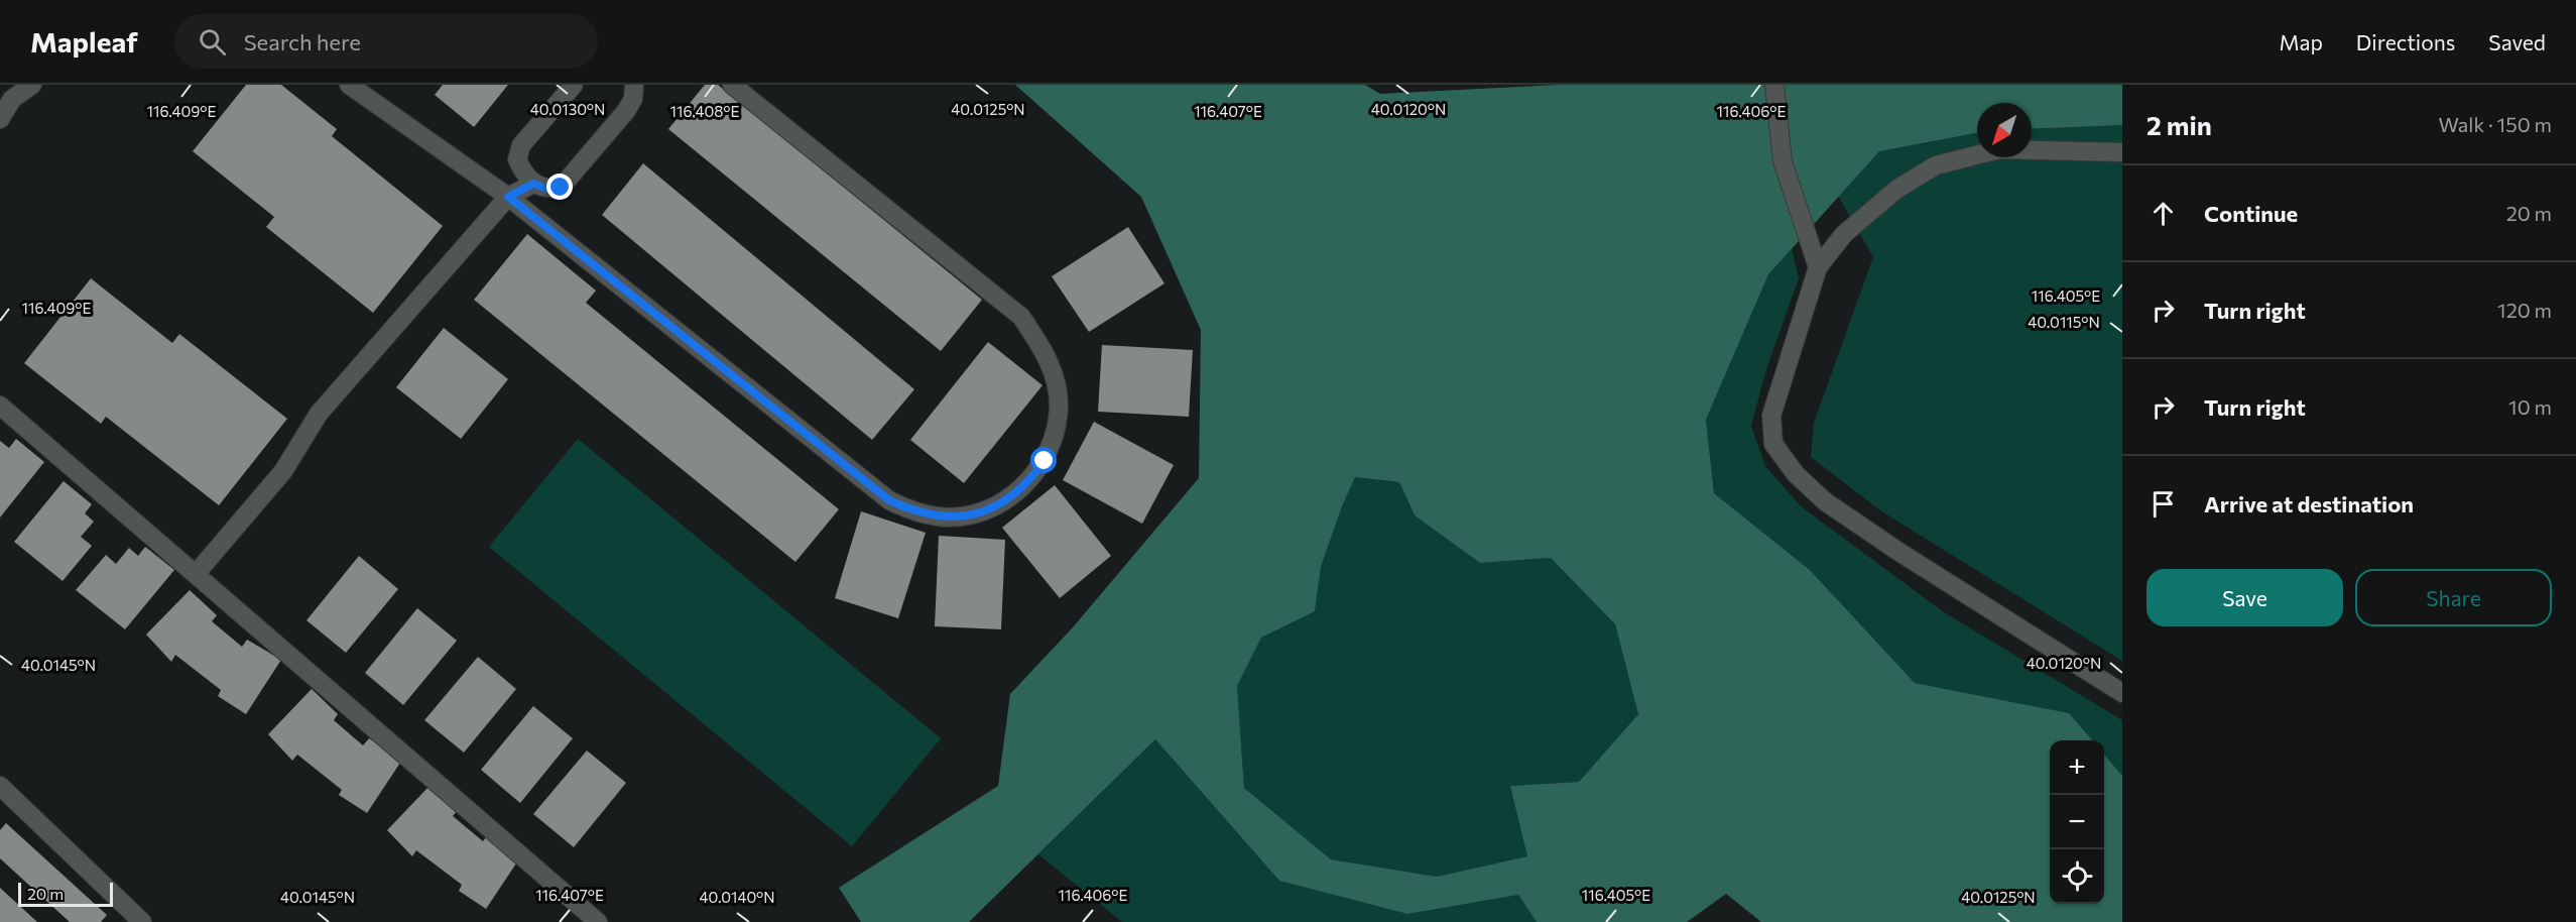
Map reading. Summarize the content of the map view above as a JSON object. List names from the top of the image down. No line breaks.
{"scale_bar":"20 m","north":"bottom left","page":{"header":"Mapleaf","search":"Search here","nav":["Map","Directions","Saved"],"heading":["2 min","Walk · 150 m"],"list":[["Continue","20 m"],["Turn right","120 m"],["Turn right","10 m"],"Arrive at destination"],"buttons":["Save","Share"],"map_buttons":["+","−"],"scale":"20 m"},"coordinates":["40.0130°N","40.0125°N","40.0120°N","116.409°E","116.408°E","116.407°E","116.406°E","116.405°E","40.0115°N","40.0145°N","40.0140°N"]}
